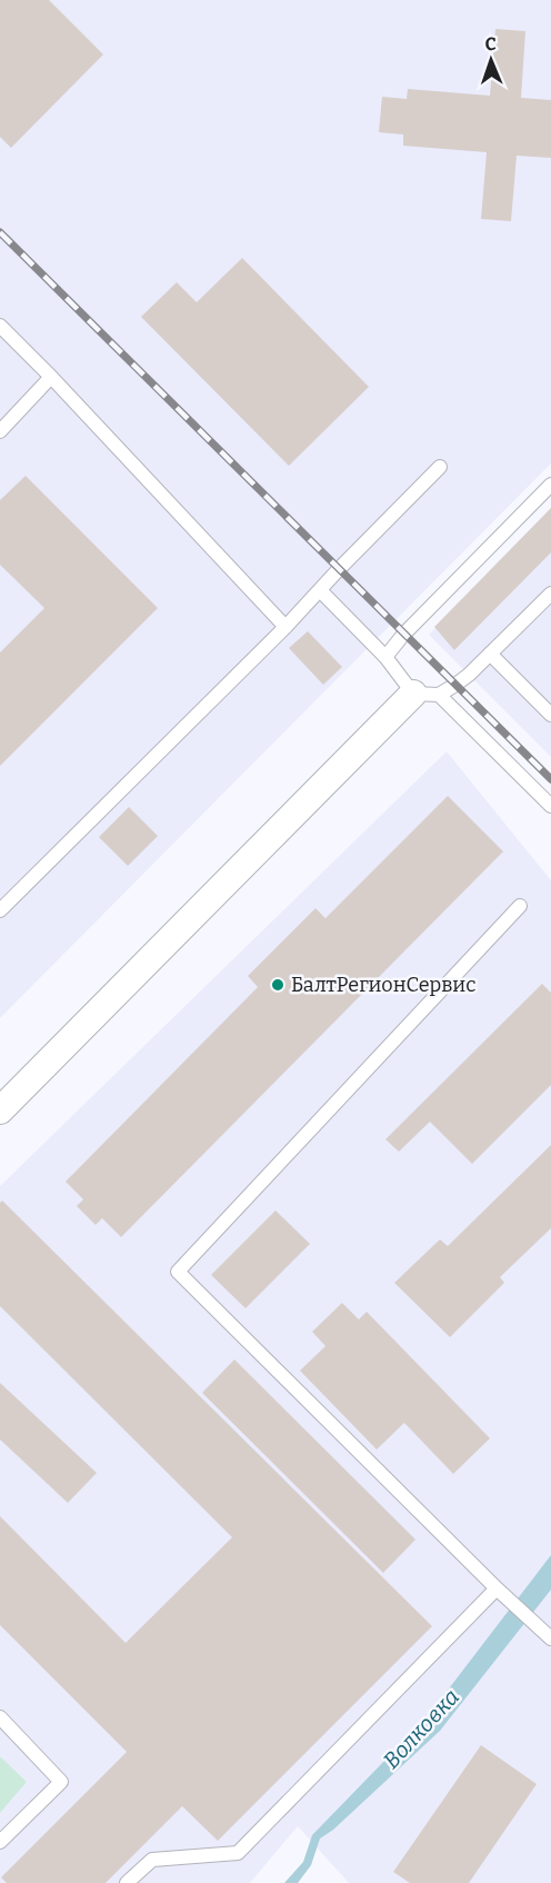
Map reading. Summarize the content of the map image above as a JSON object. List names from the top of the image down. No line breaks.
{"water":["Волковка"],"places":["БалтРегионСервис"],"north":"top"}
